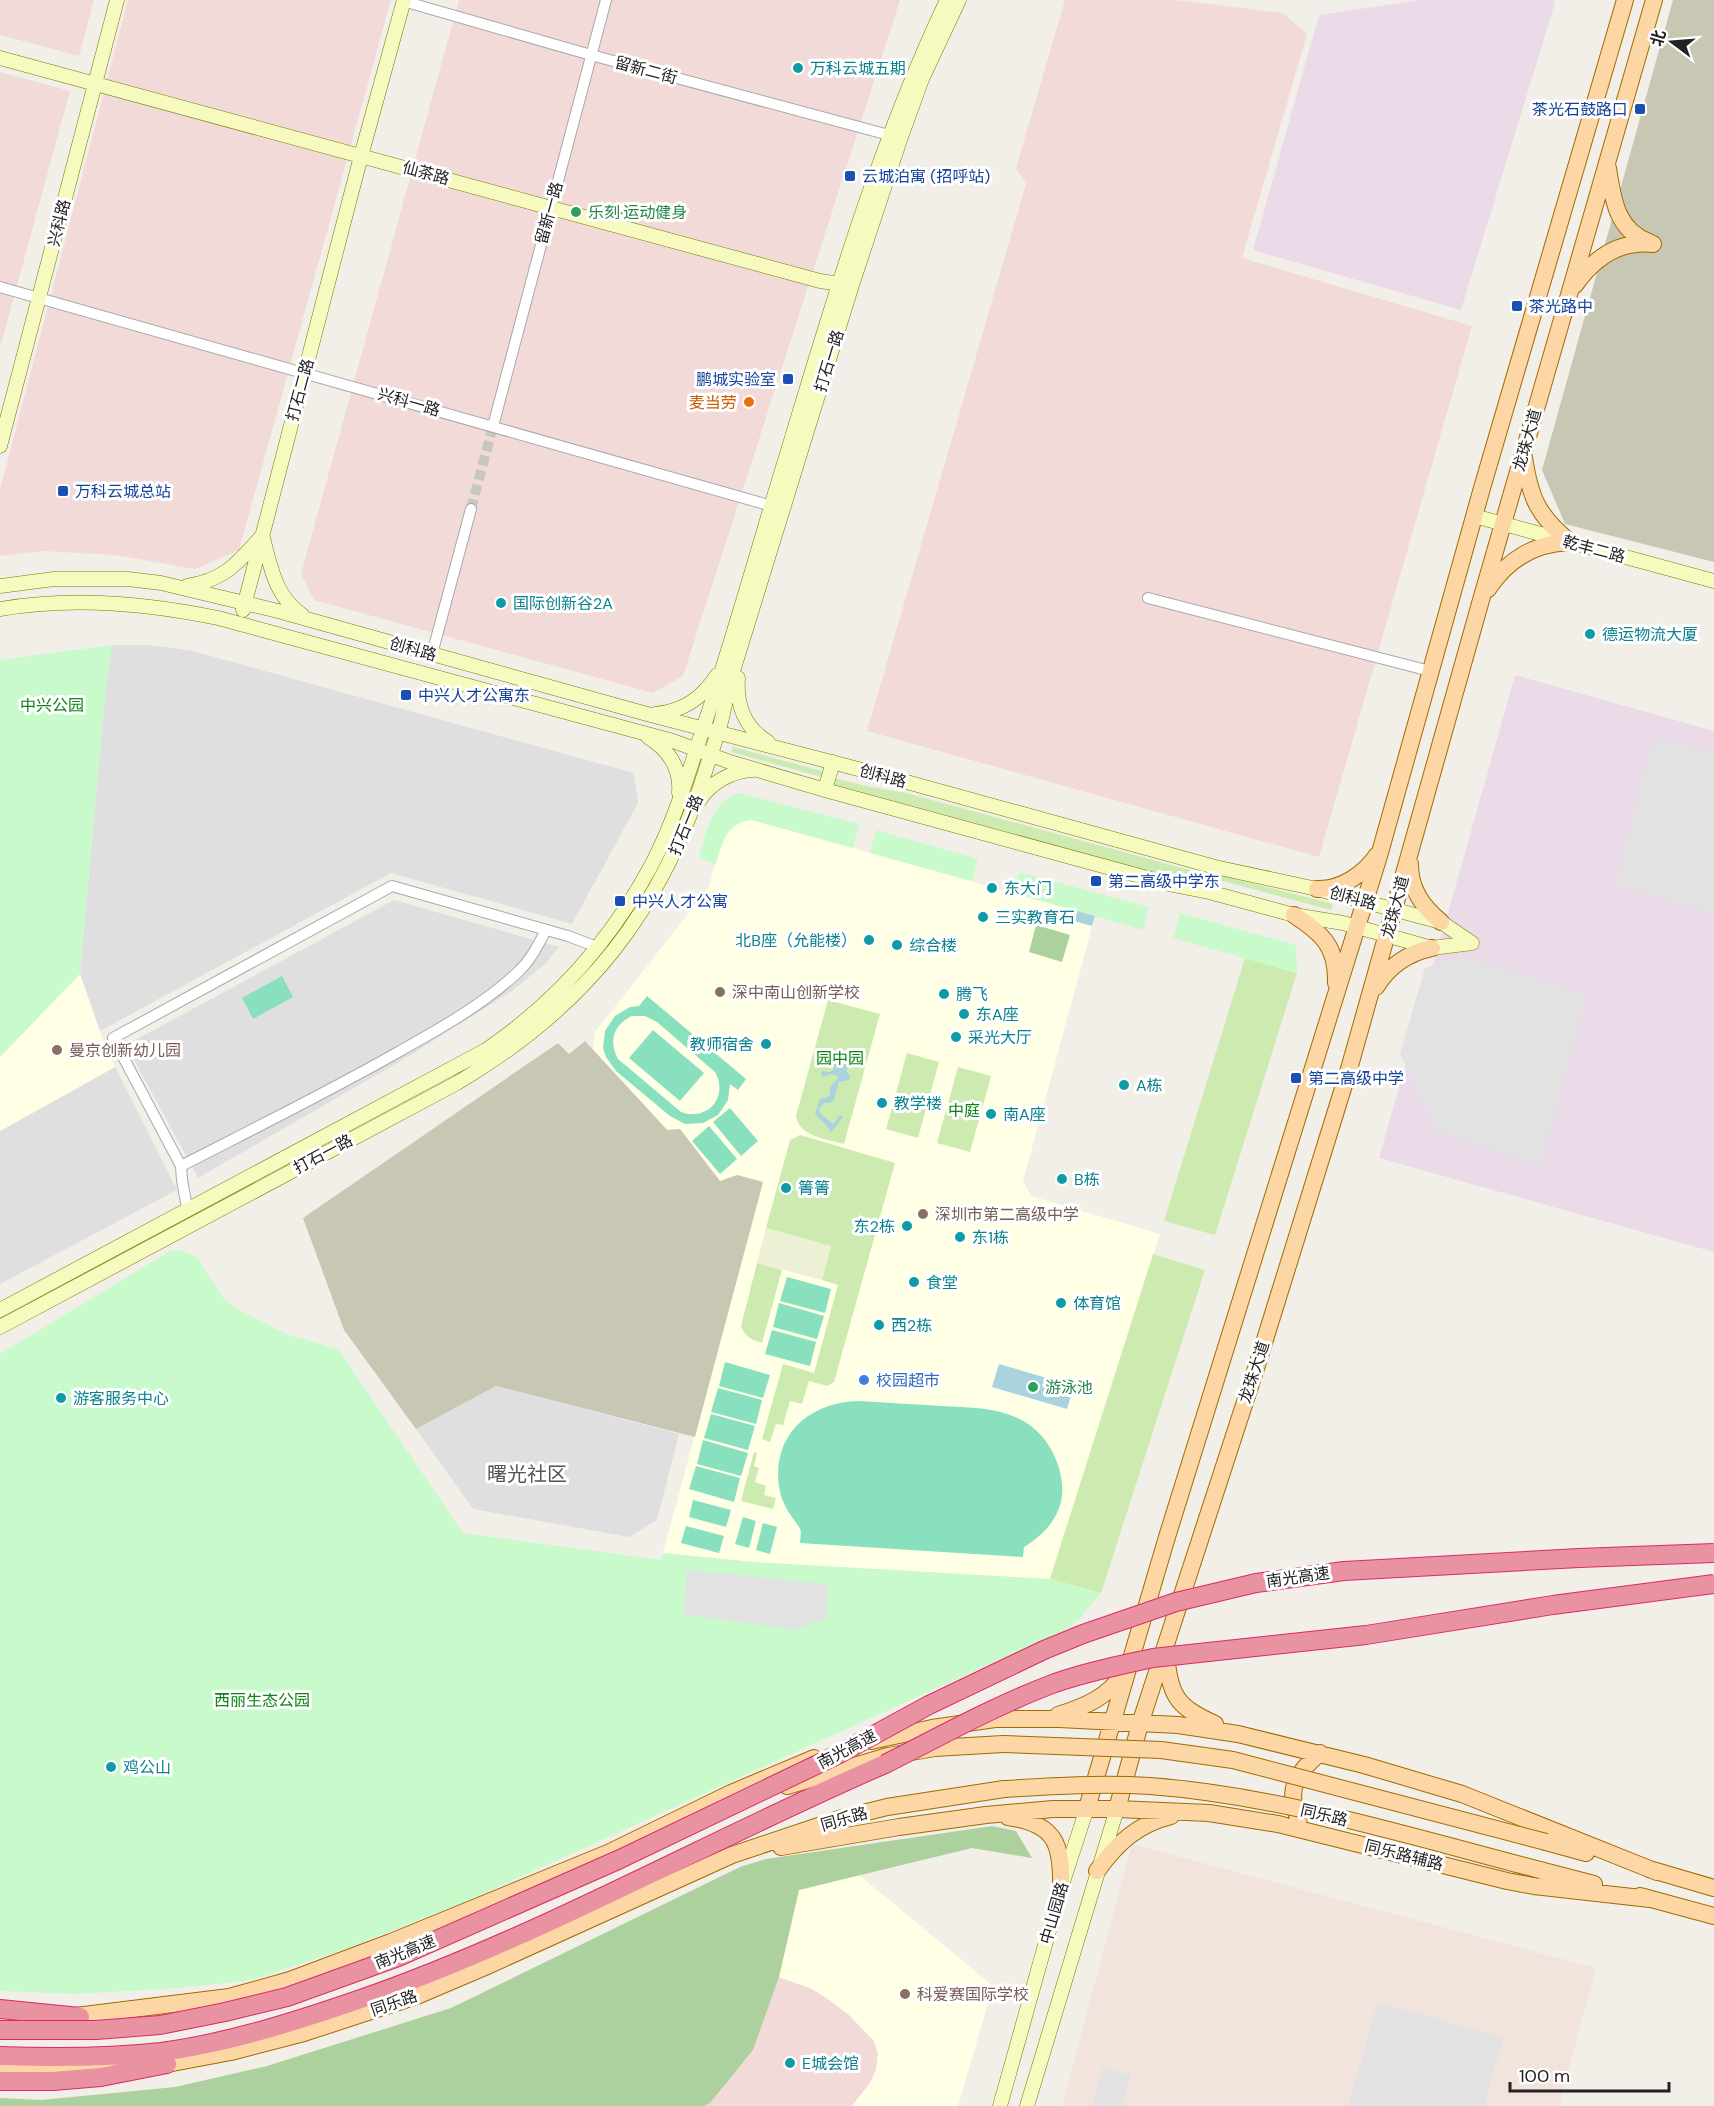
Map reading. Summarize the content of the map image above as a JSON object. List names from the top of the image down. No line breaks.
{"streets":{"highway":["南光高速"],"main road":["仙茶路","兴科路","打石一路","打石二路","龙珠大道","乾丰二路","创科路","同乐路","同乐路辅路","中山园路"],"street":["留新二街","留新一路","兴科一路"]},"crossings":[["留新二街","留新一路"],["留新二街","打石一路"],["留新二街","打石二路"],["仙茶路","留新一路"],["仙茶路","兴科路"],["仙茶路","打石一路"],["仙茶路","打石二路"],["留新一路","兴科一路"],["兴科路","兴科一路"],["打石一路","兴科一路"],["打石一路","创科路"],["打石二路","兴科一路"],["打石二路","创科路"],["龙珠大道","乾丰二路"],["龙珠大道","创科路"],["龙珠大道","同乐路辅路"],["龙珠大道","中山园路"],["同乐路","同乐路辅路"],["同乐路辅路","中山园路"]],"districts":["曙光社区"],"parks":["中兴公园","园中园","中庭","西丽生态公园"],"places":{"other":["万科云城五期","乐刻·运动健身","麦当劳","国际创新谷2A","德运物流大厦","东大门","三实教育石","北B座（允能楼）","综合楼","深中南山创新学校","腾飞","东A座","采光大厅","教师宿舍","曼京创新幼儿园","A栋","教学楼","南A座","B栋","箐箐","深圳市第二高级中学","东2栋","东1栋","食堂","体育馆","西2栋","校园超市","游泳池","游客服务中心","鸡公山","科爱赛国际学校","E城会馆"],"transit":["茶光石鼓路口","云城泊寓 (招呼站)","茶光路中","鹏城实验室","万科云城总站","中兴人才公寓东","第二高级中学东","中兴人才公寓","第二高级中学"]},"scale_bar":"100 m","north":"left"}
